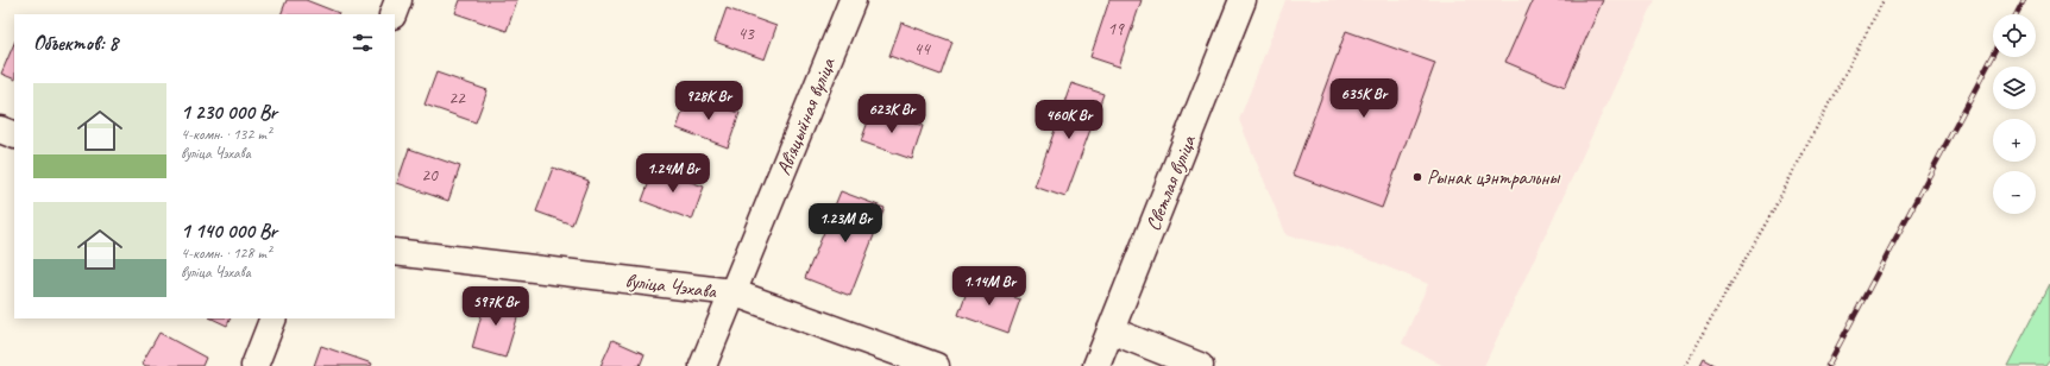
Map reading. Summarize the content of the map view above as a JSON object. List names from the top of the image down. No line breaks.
{"streets":{"street":["Авіяцыйная вуліца","Светлая вуліца","вуліца Чэхава"]},"crossings":[["Авіяцыйная вуліца","вуліца Чэхава"]],"places":["Рынак цэнтральны"],"house_numbers":["19","43","44","22","20"],"page":{"map_buttons":["+","−"],"heading":"Объектов: 8","list":[{"name":"1 230 000 Br","note":"4-комн. · 132 m² · вуліца Чэхава"},{"name":"1 140 000 Br","note":"4-комн. · 128 m² · вуліца Чэхава"}],"price":["635K Br","928K Br","623K Br","460K Br","1.24M Br","1.23M Br","1.14M Br","597K Br"]}}
